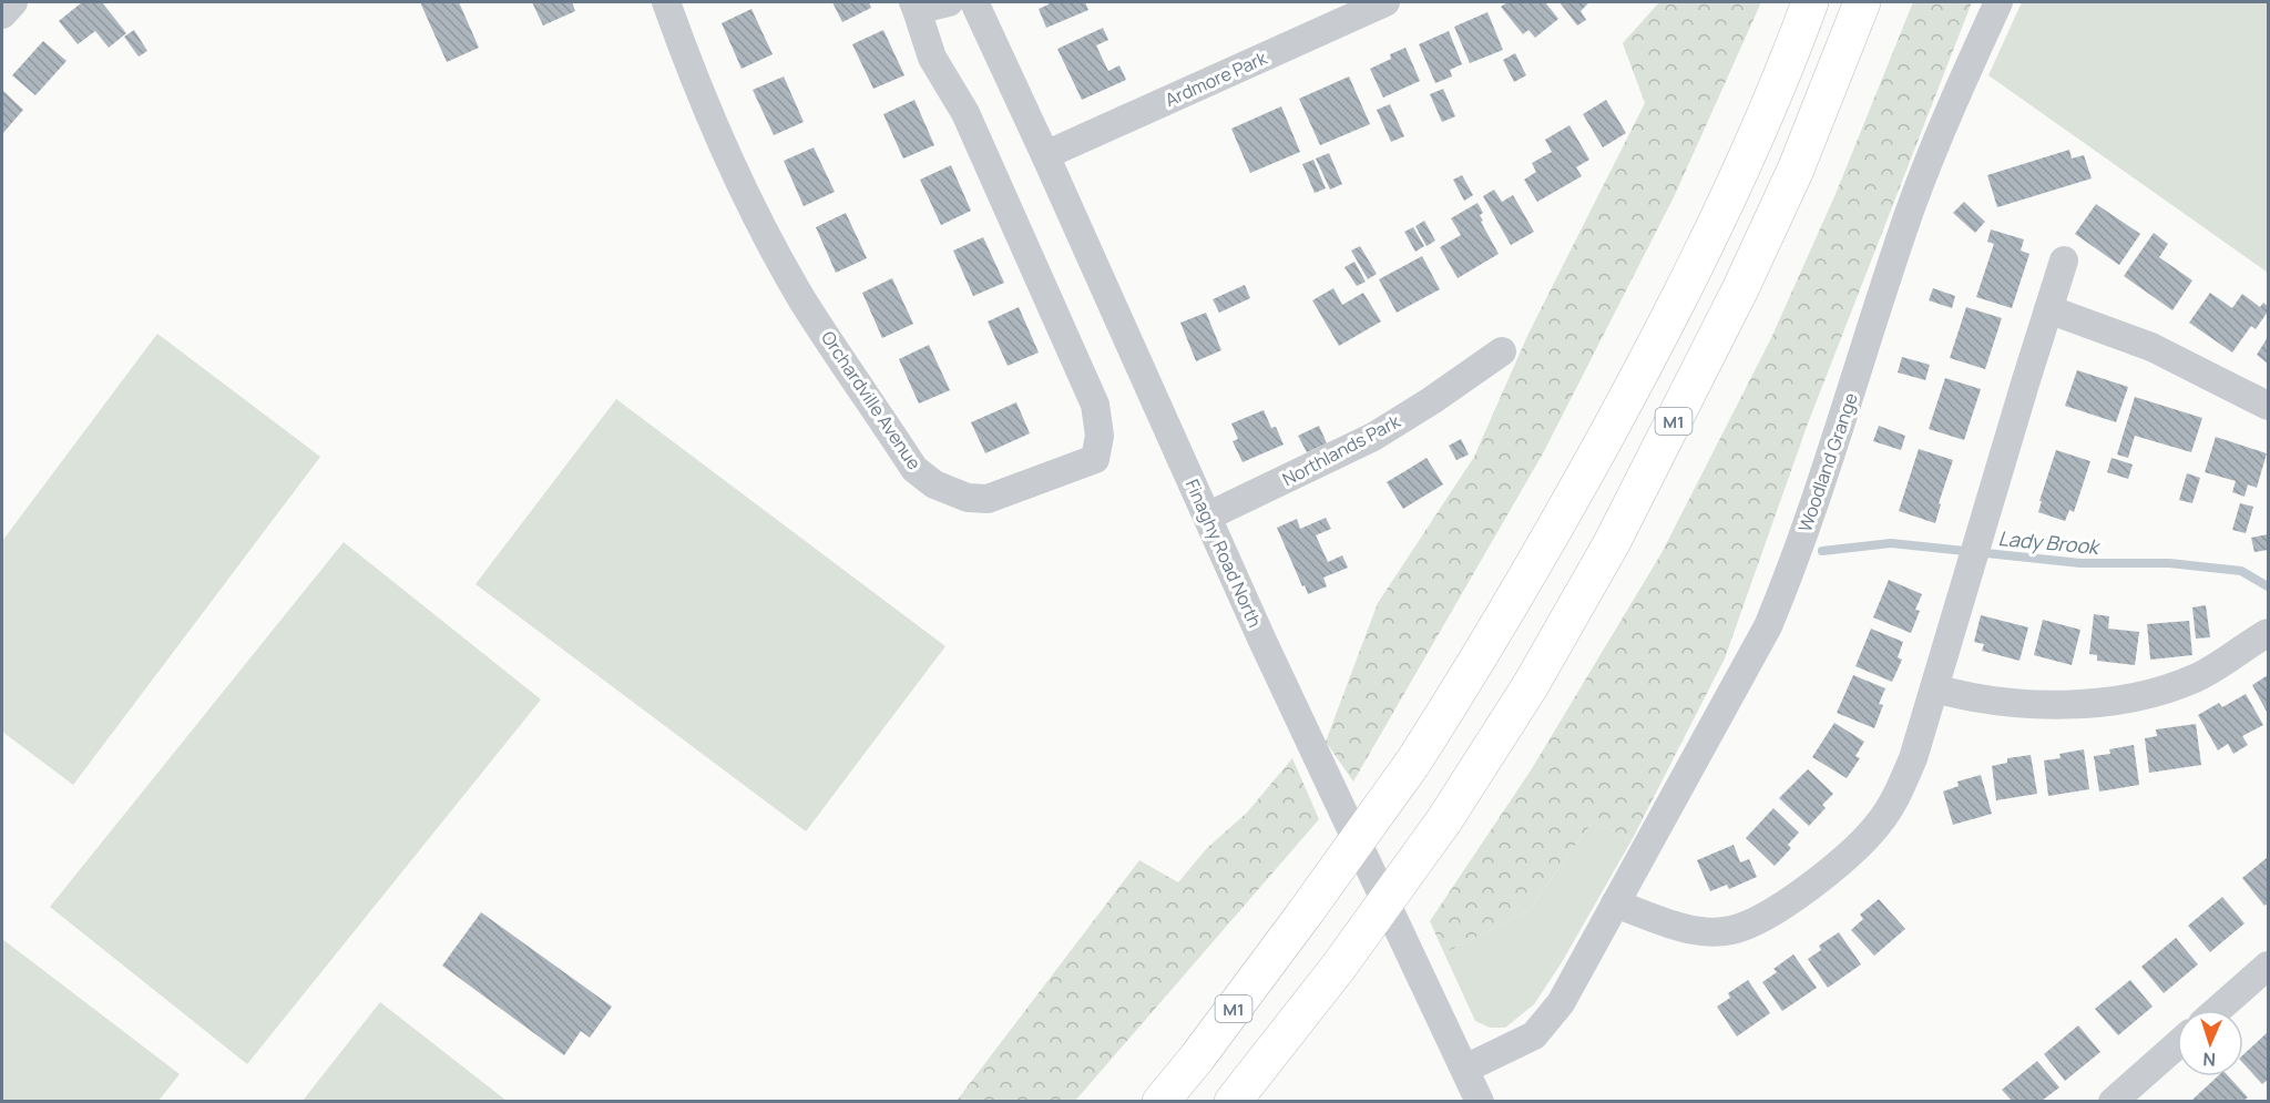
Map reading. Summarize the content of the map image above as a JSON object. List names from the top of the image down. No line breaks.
{"streets":{"highway":["M1"],"street":["Ardmore Park","Orchardville Avenue","Northlands Park","Woodland Grange","Finaghy Road North"]},"crossings":[["Ardmore Park","Finaghy Road North"],["Northlands Park","Finaghy Road North"],["Woodland Grange","Finaghy Road North"]],"water":["Lady Brook"],"north":"bottom"}
